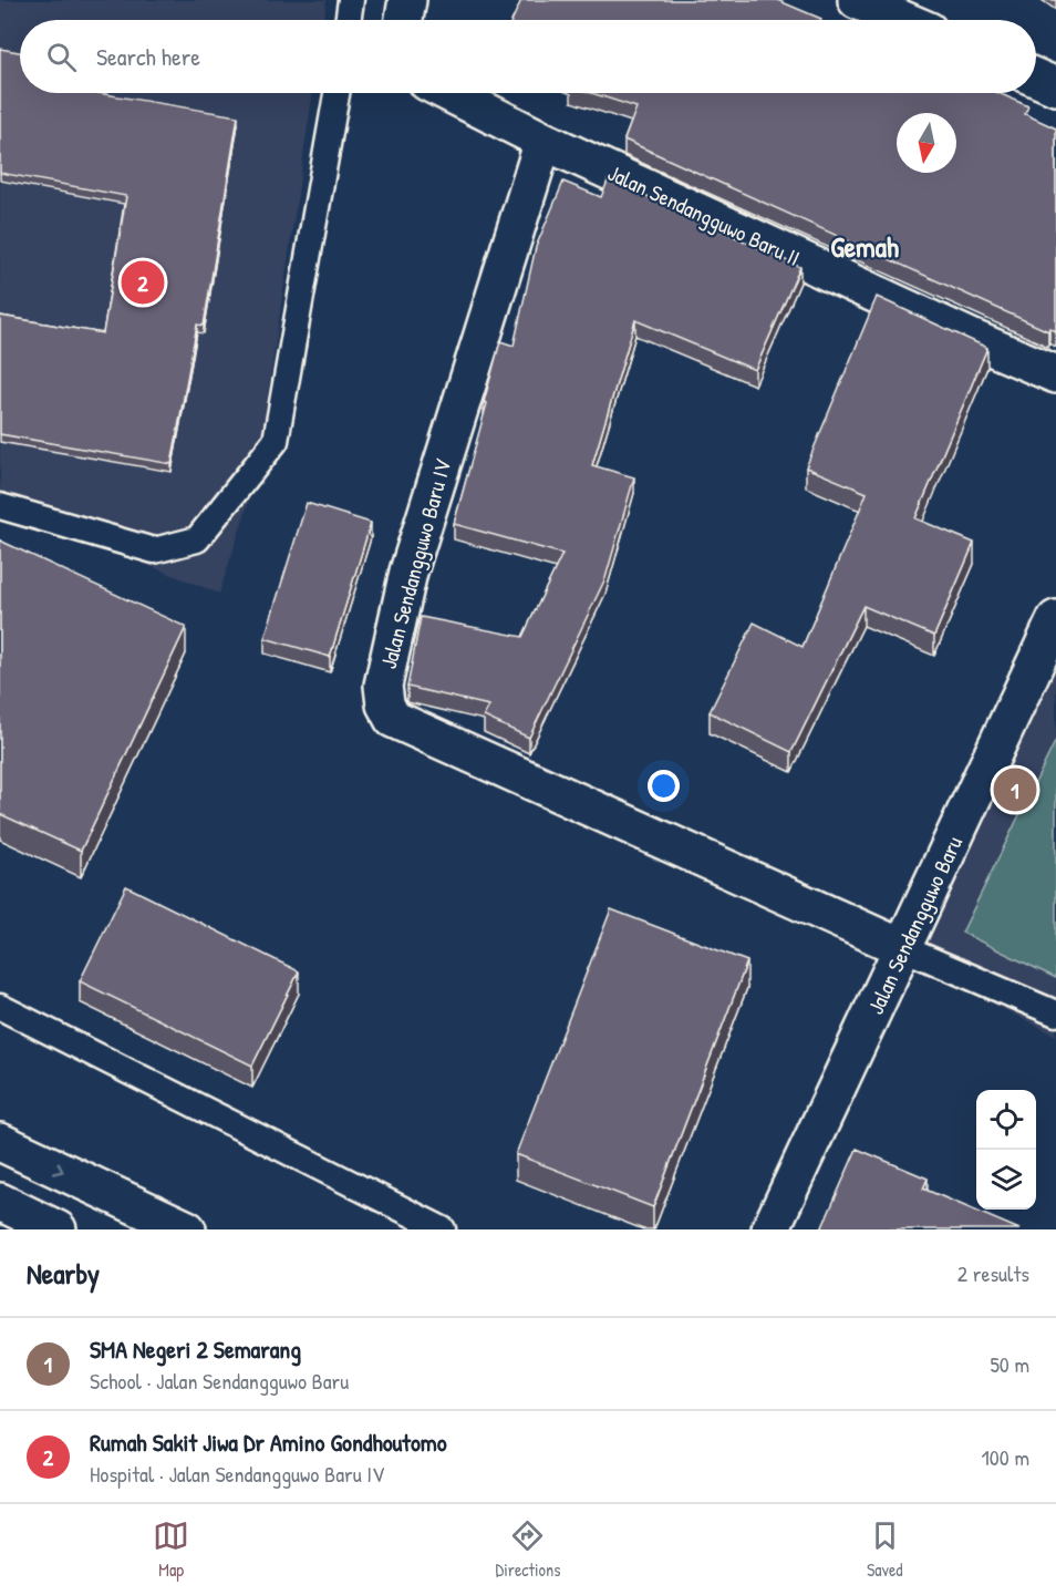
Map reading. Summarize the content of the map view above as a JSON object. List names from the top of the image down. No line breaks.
{"streets":{"street":["Jalan Sendangguwo Baru II","Jalan Sendangguwo Baru IV","Jalan Sendangguwo Baru"]},"crossings":[["Jalan Sendangguwo Baru II","Jalan Sendangguwo Baru IV"],["Jalan Sendangguwo Baru IV","Jalan Sendangguwo Baru"]],"districts":["Gemah"],"north":"bottom","page":{"search":"Search here","pins":["2","1"],"heading":["Nearby","2 results"],"list":[{"mark":"1","name":"SMA Negeri 2 Semarang","note":"School · Jalan Sendangguwo Baru","value":"50 m"},{"mark":"2","name":"Rumah Sakit Jiwa Dr Amino Gondhoutomo","note":"Hospital · Jalan Sendangguwo Baru IV","value":"100 m"}],"nav":["Map","Directions","Saved"]}}
